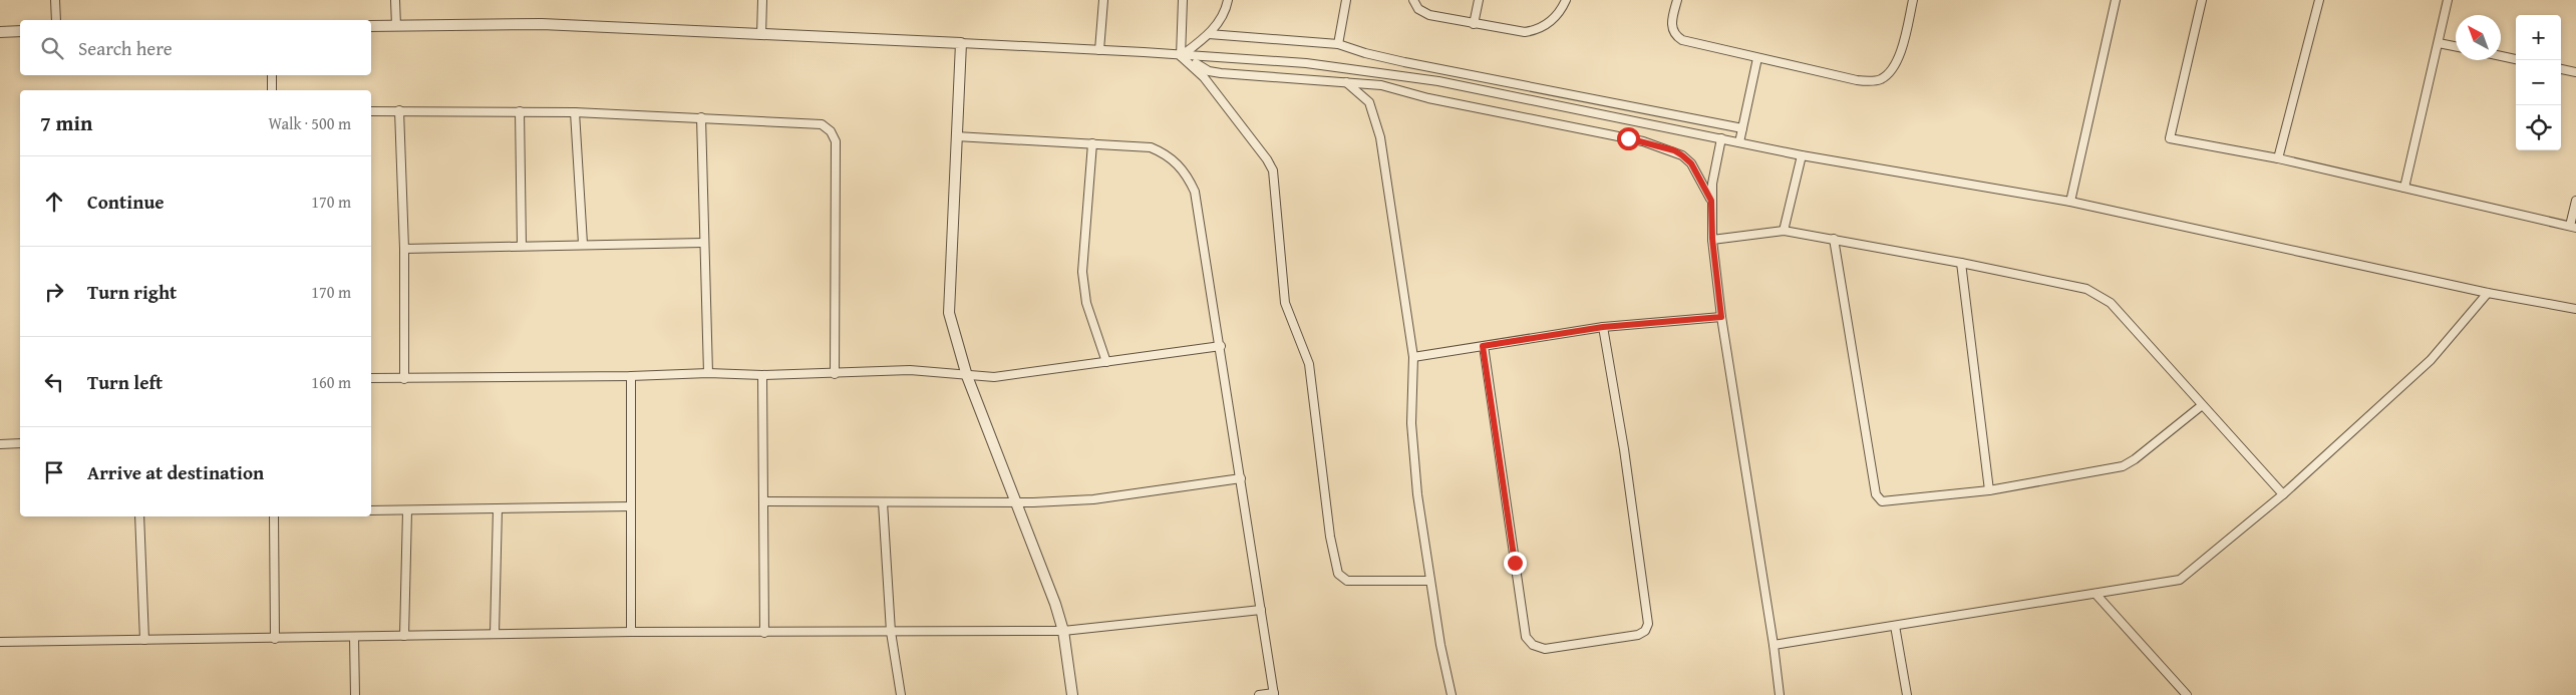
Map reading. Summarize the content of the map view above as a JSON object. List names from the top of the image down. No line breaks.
{"north":"top left","page":{"map_buttons":["+","−"],"search":"Search here","heading":["7 min","Walk · 500 m"],"list":[["Continue","170 m"],["Turn right","170 m"],["Turn left","160 m"],"Arrive at destination"]}}
